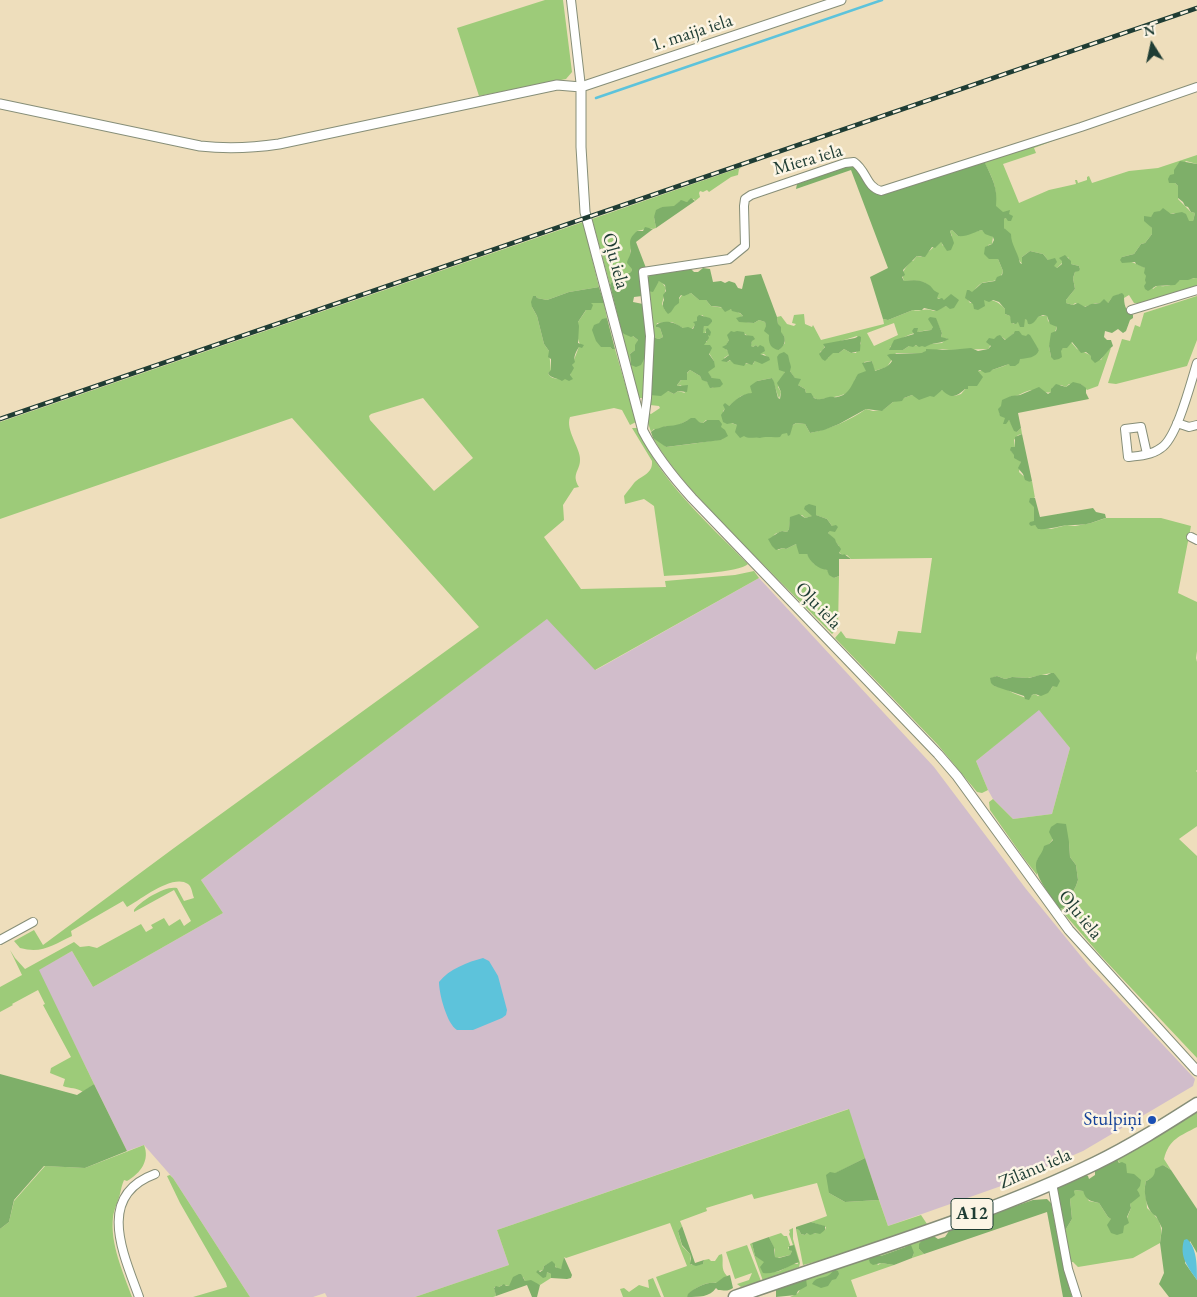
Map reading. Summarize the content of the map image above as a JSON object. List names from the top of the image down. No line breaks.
{"streets":{"highway":["Zīlānu iela","A12"],"street":["1. maija iela","Miera iela","Oļu iela"]},"crossings":[["1. maija iela","Oļu iela"],["Miera iela","Oļu iela"]],"places":["Stulpiņi"],"north":"top"}
